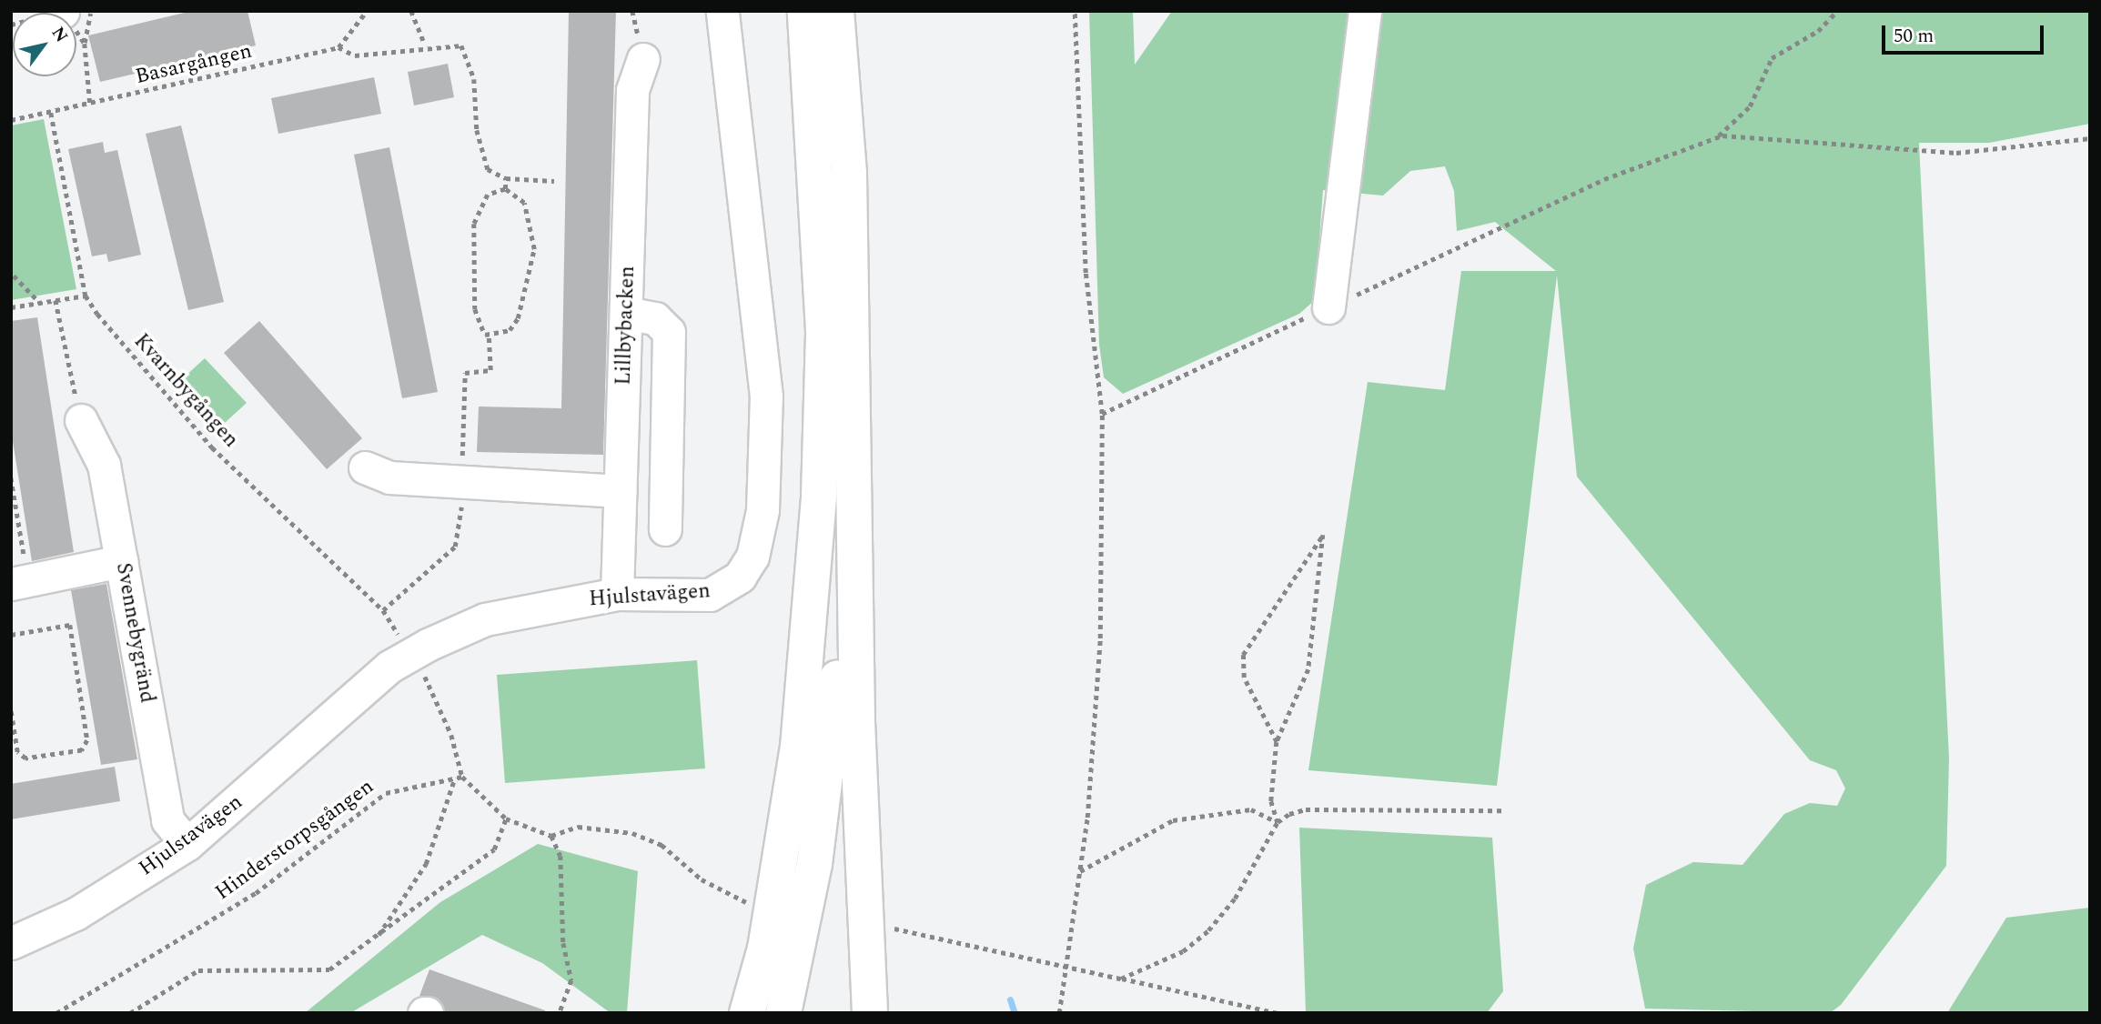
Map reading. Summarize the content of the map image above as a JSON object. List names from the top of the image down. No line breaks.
{"streets":{"street":["Lillbybacken","Hjulstavägen","Svennebygränd"],"path":["Basargången","Kvarnbygången","Hinderstorpsgången"]},"crossings":[["Basargången","Kvarnbygången"],["Lillbybacken","Hjulstavägen"],["Hjulstavägen","Svennebygränd"]],"scale_bar":"50 m","north":"top right"}
